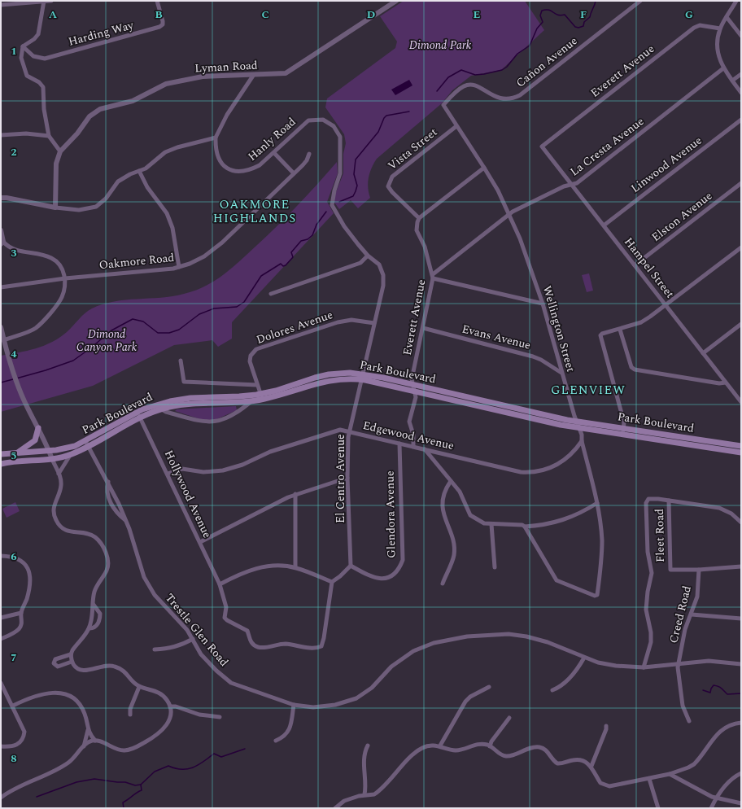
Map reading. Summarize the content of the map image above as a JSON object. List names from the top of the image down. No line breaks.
{"streets":{"main road":["Park Boulevard"],"street":["Harding Way","Cañon Avenue","Lyman Road","Everett Avenue","Hanly Road","La Cresta Avenue","Vista Street","Linwood Avenue","Elston Avenue","Oakmore Road","Hampel Street","Dolores Avenue","Wellington Street","Evans Avenue","Edgewood Avenue","El Centro Avenue","Hollywood Avenue","Glendora Avenue","Fleet Road","Creed Road","Trestle Glen Road"]},"crossings":[["Cañon Avenue","Wellington Street"],["Everett Avenue","La Cresta Avenue"],["Everett Avenue","Vista Street"],["Everett Avenue","Hampel Street"],["Everett Avenue","Evans Avenue"],["Everett Avenue","Park Boulevard"],["Everett Avenue","Edgewood Avenue"],["Hanly Road","El Centro Avenue"],["La Cresta Avenue","Hampel Street"],["La Cresta Avenue","Wellington Street"],["Vista Street","Wellington Street"],["Linwood Avenue","Hampel Street"],["Elston Avenue","Hampel Street"],["Dolores Avenue","Park Boulevard"],["Dolores Avenue","El Centro Avenue"],["Wellington Street","Evans Avenue"],["Wellington Street","Park Boulevard"],["Wellington Street","Edgewood Avenue"],["Park Boulevard","El Centro Avenue"],["Park Boulevard","Hollywood Avenue"],["Park Boulevard","Trestle Glen Road"],["Edgewood Avenue","El Centro Avenue"],["Edgewood Avenue","Hollywood Avenue"],["Edgewood Avenue","Glendora Avenue"],["El Centro Avenue","Glendora Avenue"],["Fleet Road","Creed Road"],["Creed Road","Trestle Glen Road"]],"districts":["OAKMORE HIGHLANDS","GLENVIEW"],"parks":["Dimond Park","Dimond Canyon Park"],"grid":{"columns":["A","B","C","D","E","F","G"],"rows":["1","2","3","4","5","6","7","8"]}}
